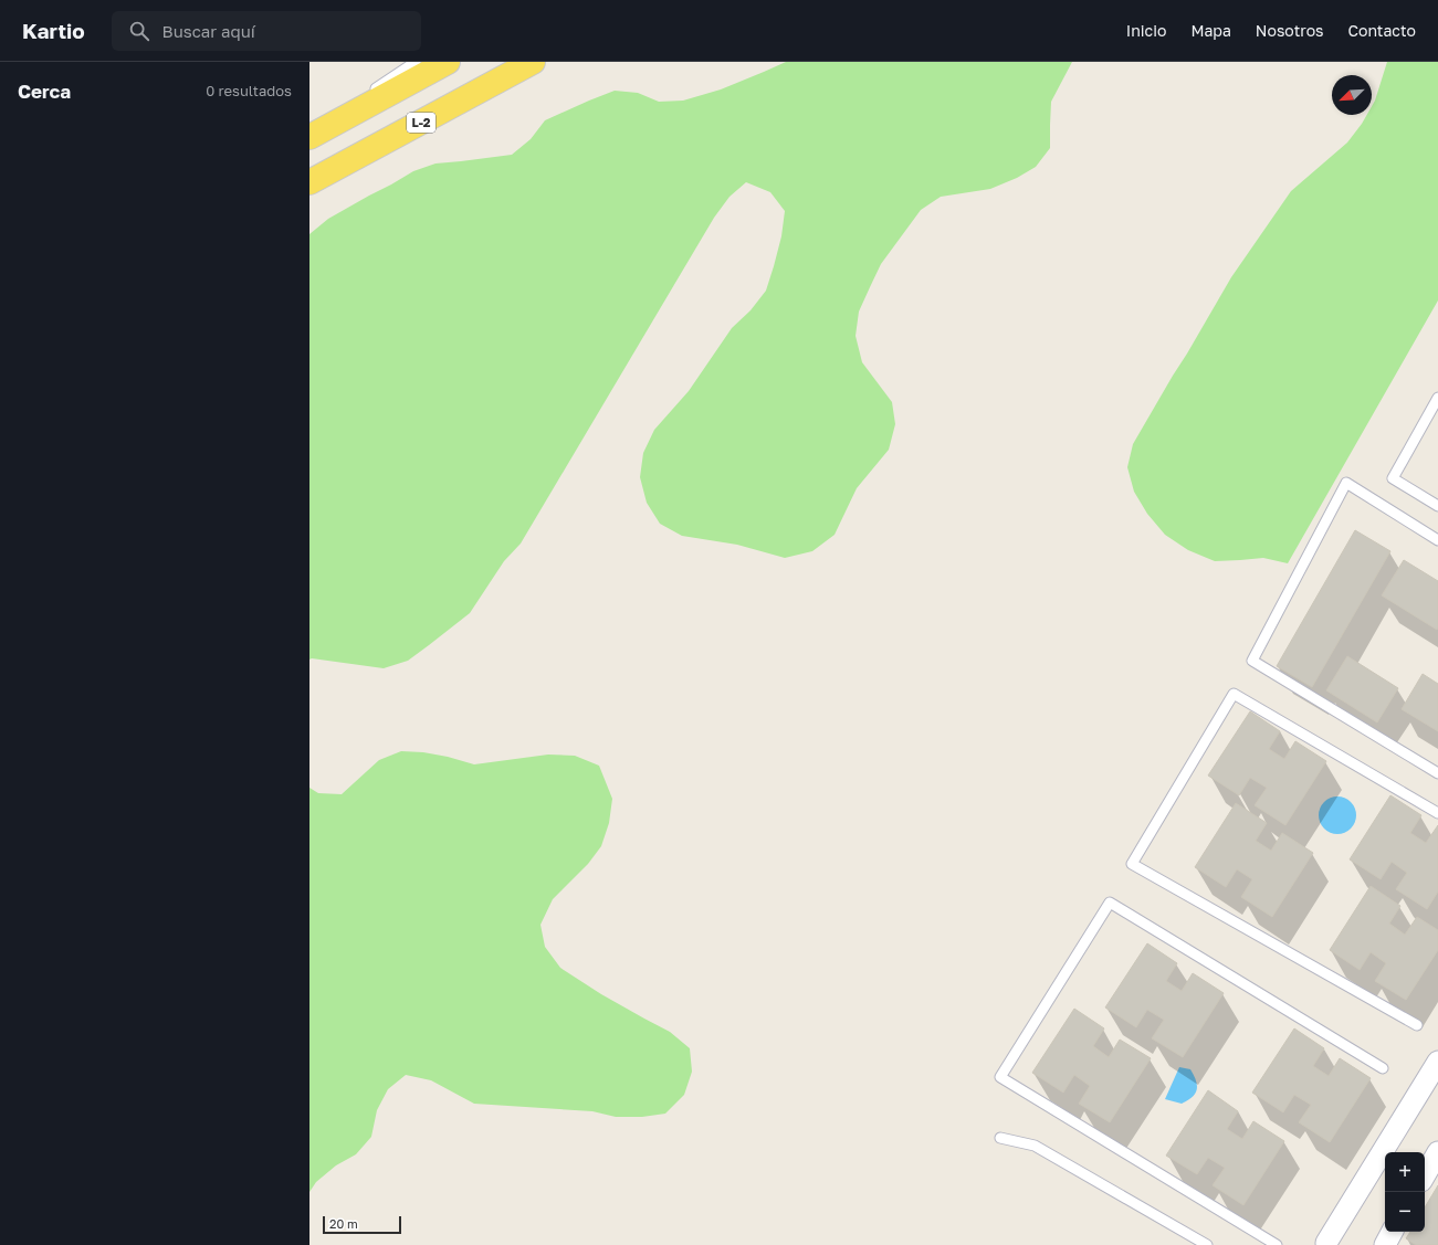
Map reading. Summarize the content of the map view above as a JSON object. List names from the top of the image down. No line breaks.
{"streets":{"main road":["L-2"]},"scale_bar":"20 m","north":"bottom left","page":{"header":"Kartio","search":"Buscar aquí","nav":["Inicio","Mapa","Nosotros","Contacto"],"heading":["Cerca","0 resultados"],"map_buttons":["+","−"],"scale":"20 m"}}
